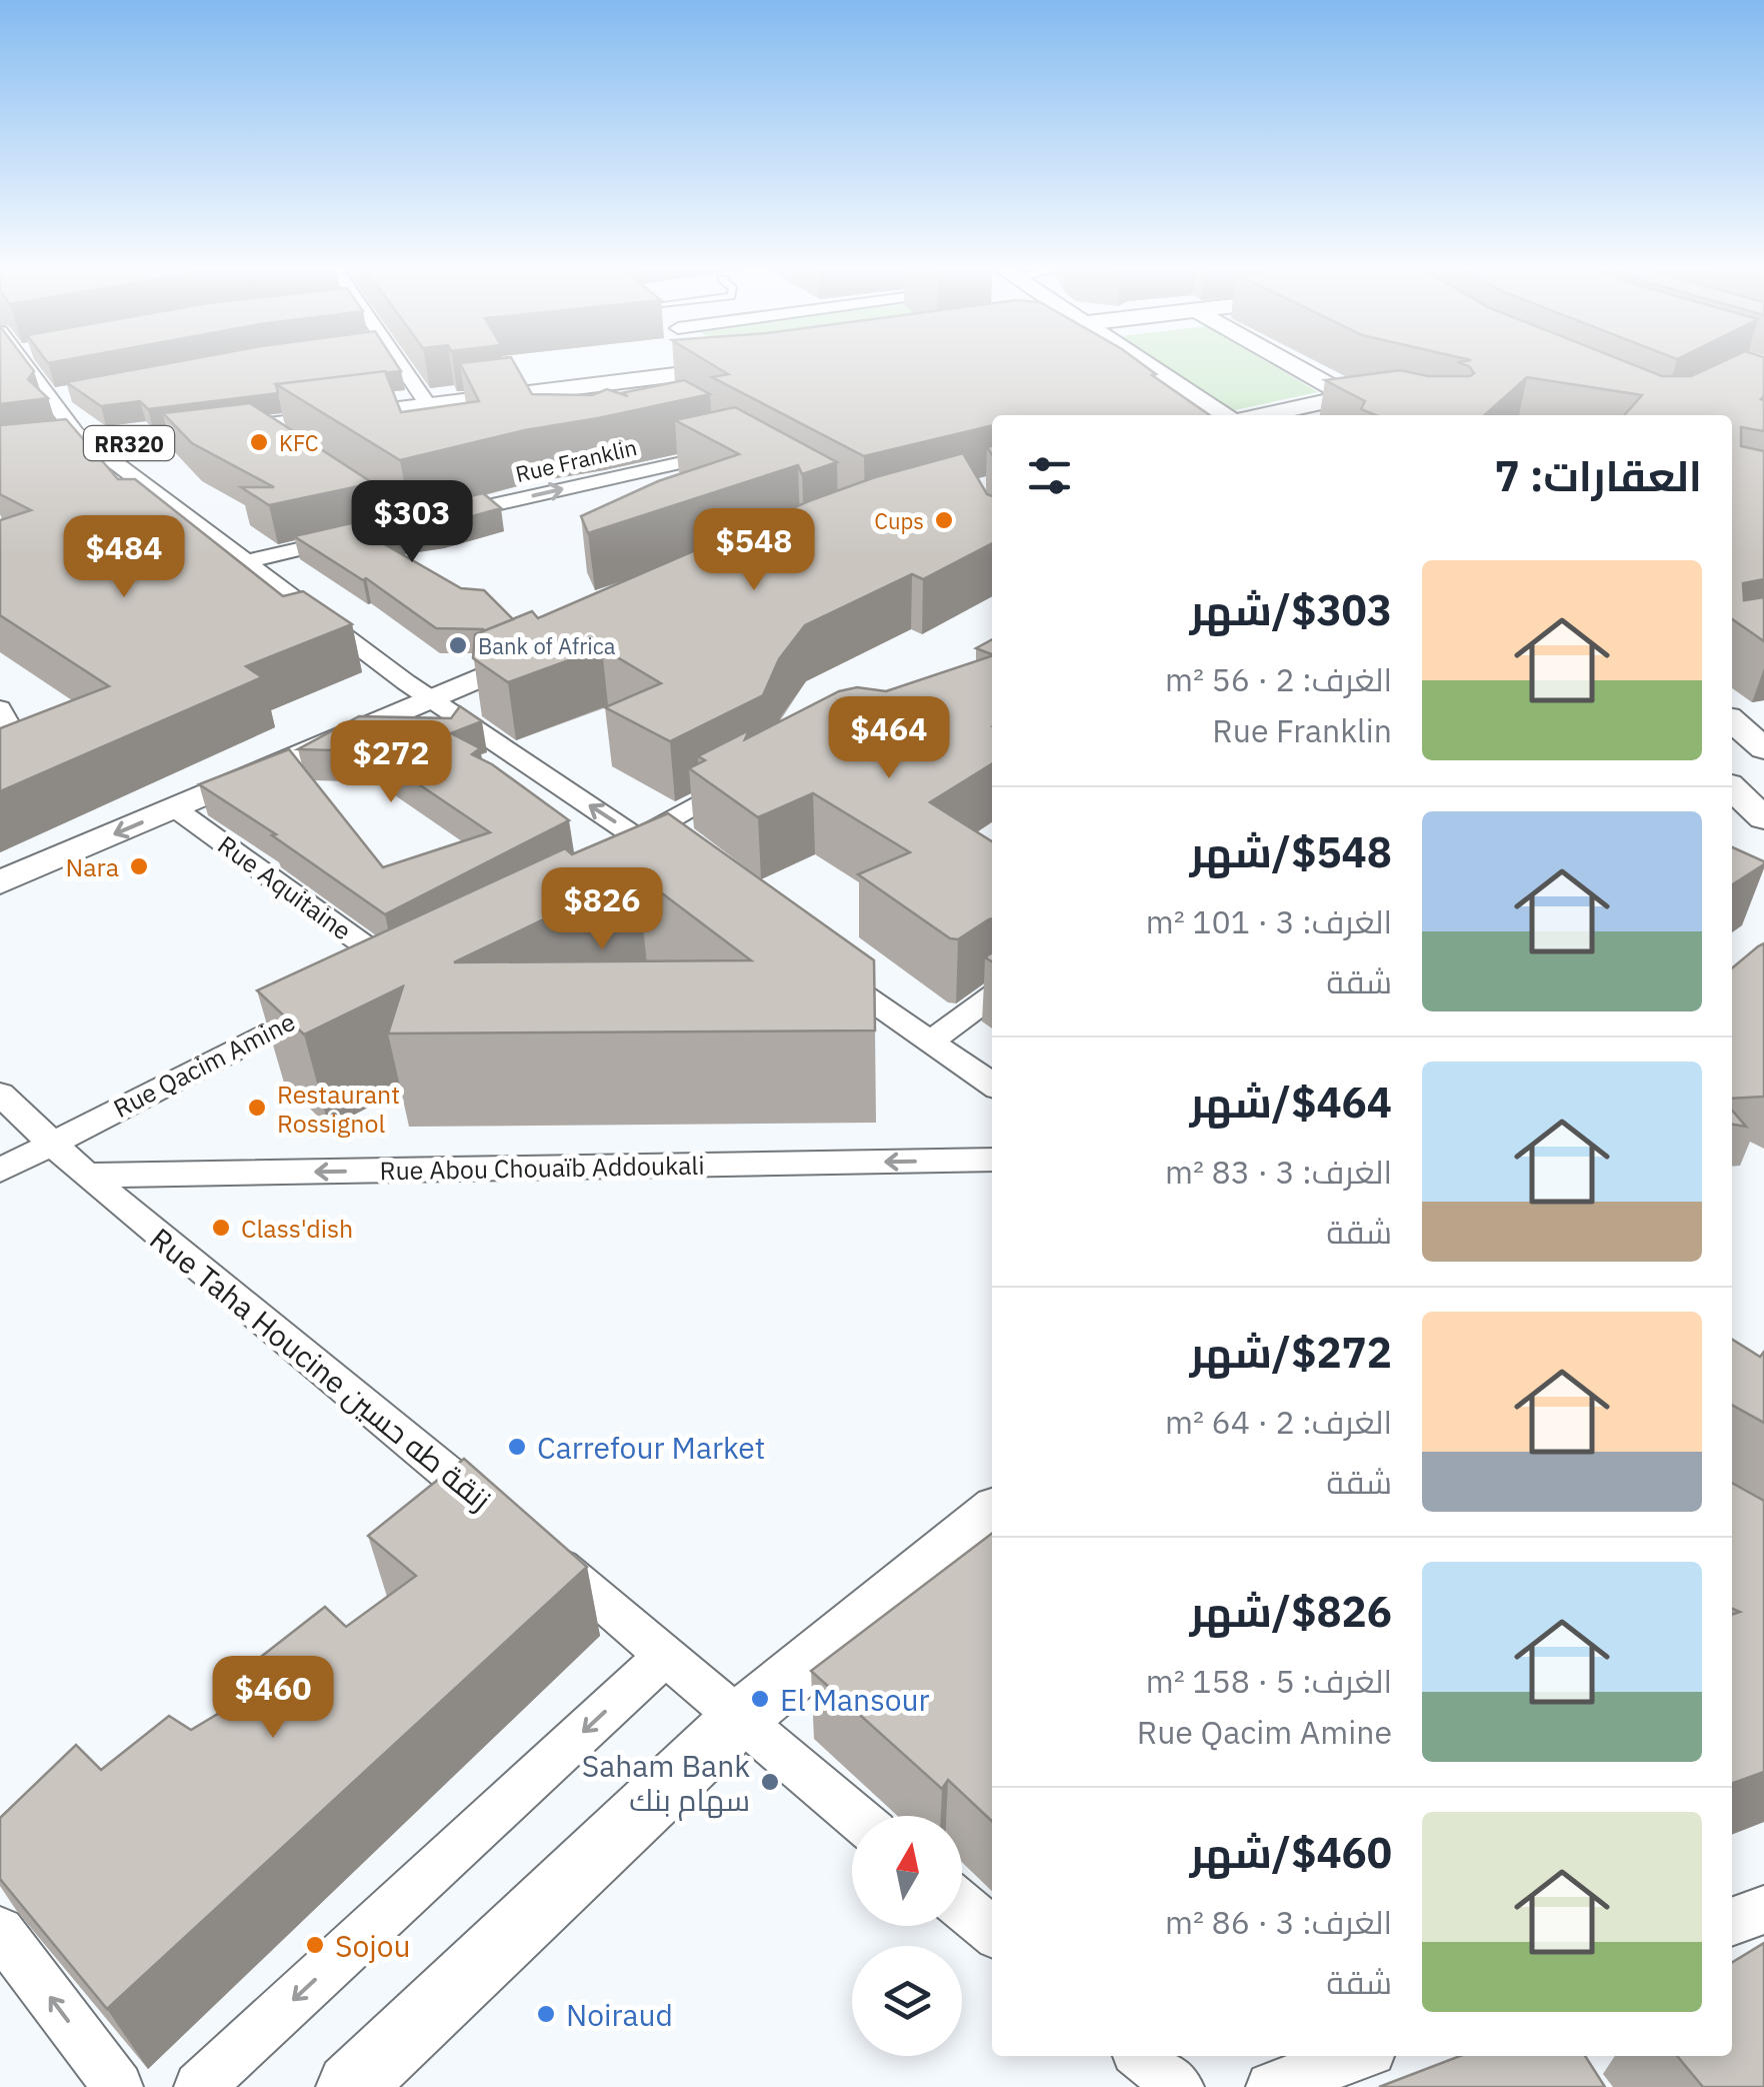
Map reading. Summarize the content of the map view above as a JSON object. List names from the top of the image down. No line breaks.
{"streets":{"main road":["RR320"],"street":["Rue Franklin","Rue Aquitaine","Rue Qacim Amine","Rue Abou Chouaïb Addoukali","Rue Taha Houcine زنقة طه حسين"]},"crossings":[["Rue Qacim Amine","Rue Taha Houcine زنقة طه حسين"],["Rue Abou Chouaïb Addoukali","Rue Taha Houcine زنقة طه حسين"]],"one_way":["Rue Franklin","Rue Abou Chouaïb Addoukali"],"places":["KFC","Cups","Bank of Africa","Nara","Restaurant Rossignol","Class'dish","Carrefour Market","El Mansour","Saham Bank سهام بنك","Sojou","Noiraud"],"north":"top","page":{"heading":"العقارات: 7","price":["$303","$548","$484","$464","$272","$826","$460"],"list":[{"name":"$303/شهر","note":"الغرف: 2 · 56 m² · Rue Franklin"},{"name":"$548/شهر","note":"الغرف: 3 · 101 m² · شقة"},{"name":"$464/شهر","note":"الغرف: 3 · 83 m² · شقة"},{"name":"$272/شهر","note":"الغرف: 2 · 64 m² · شقة"},{"name":"$826/شهر","note":"الغرف: 5 · 158 m² · Rue Qacim Amine"},{"name":"$460/شهر","note":"الغرف: 3 · 86 m² · شقة"}]}}
